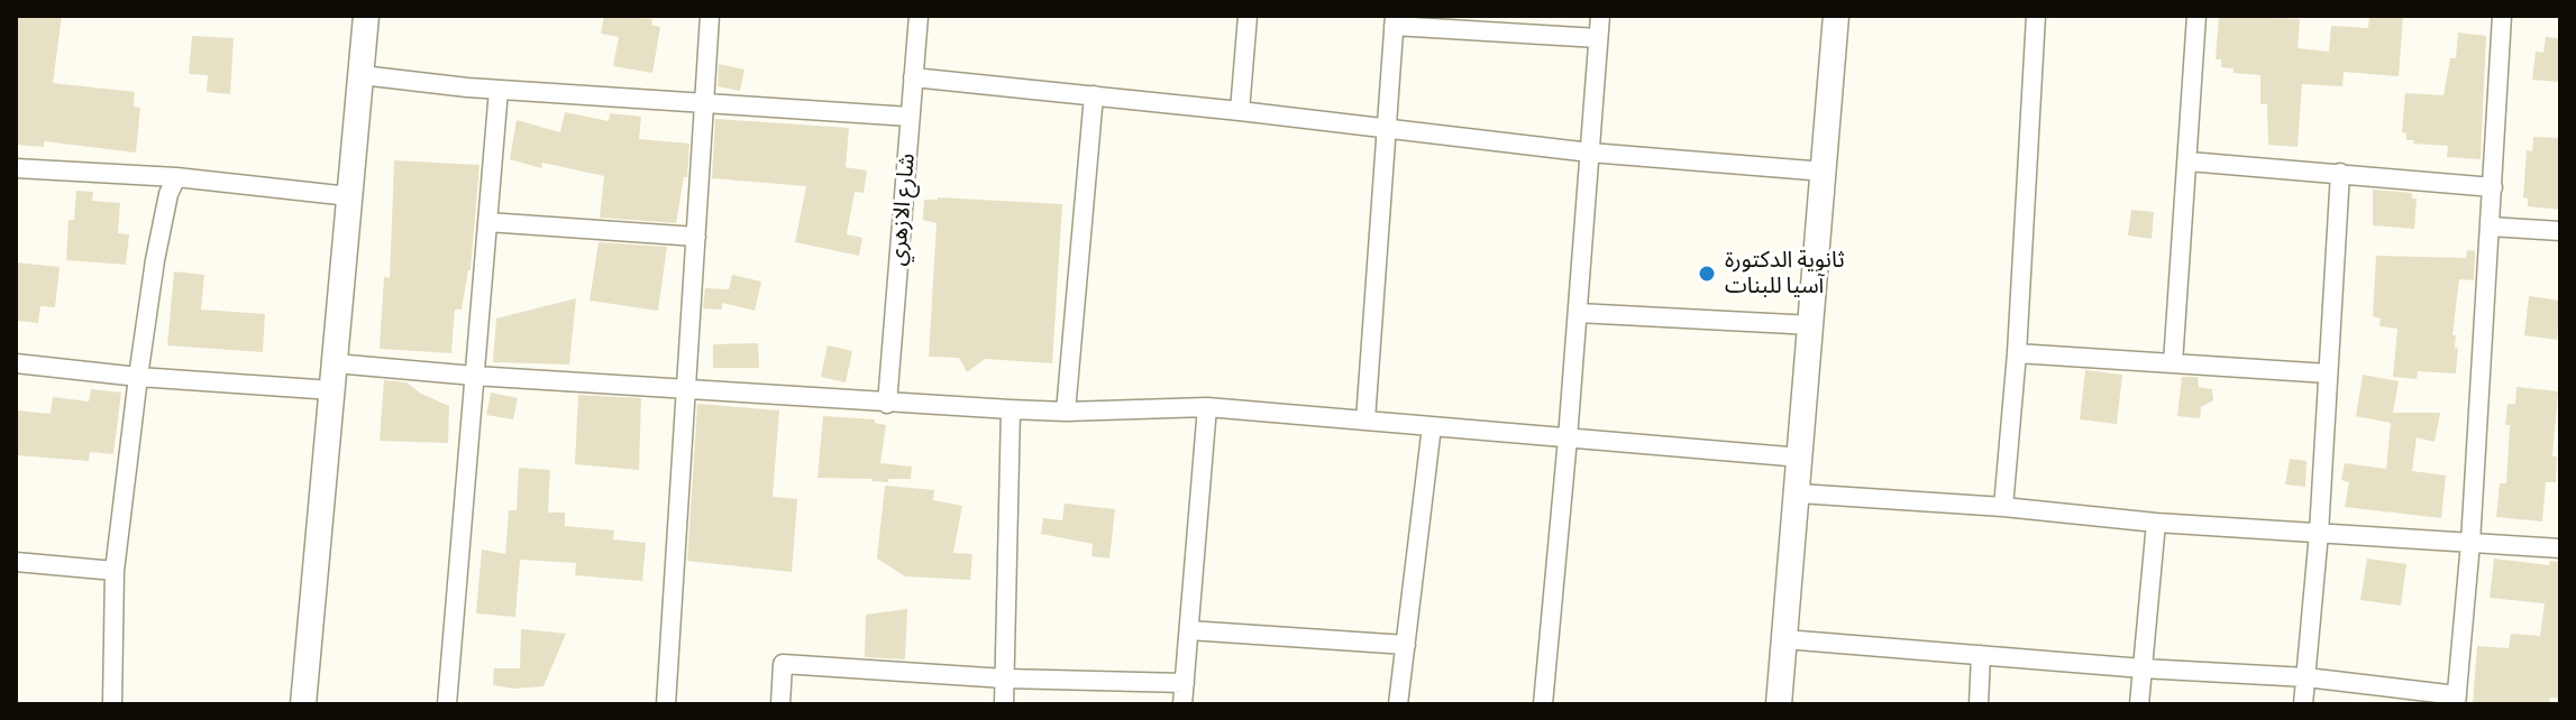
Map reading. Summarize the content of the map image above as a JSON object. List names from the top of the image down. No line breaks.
{"streets":{"street":["شارع الازهري"]},"places":["ثانوية الدكتورة آسيا للبنات"]}
